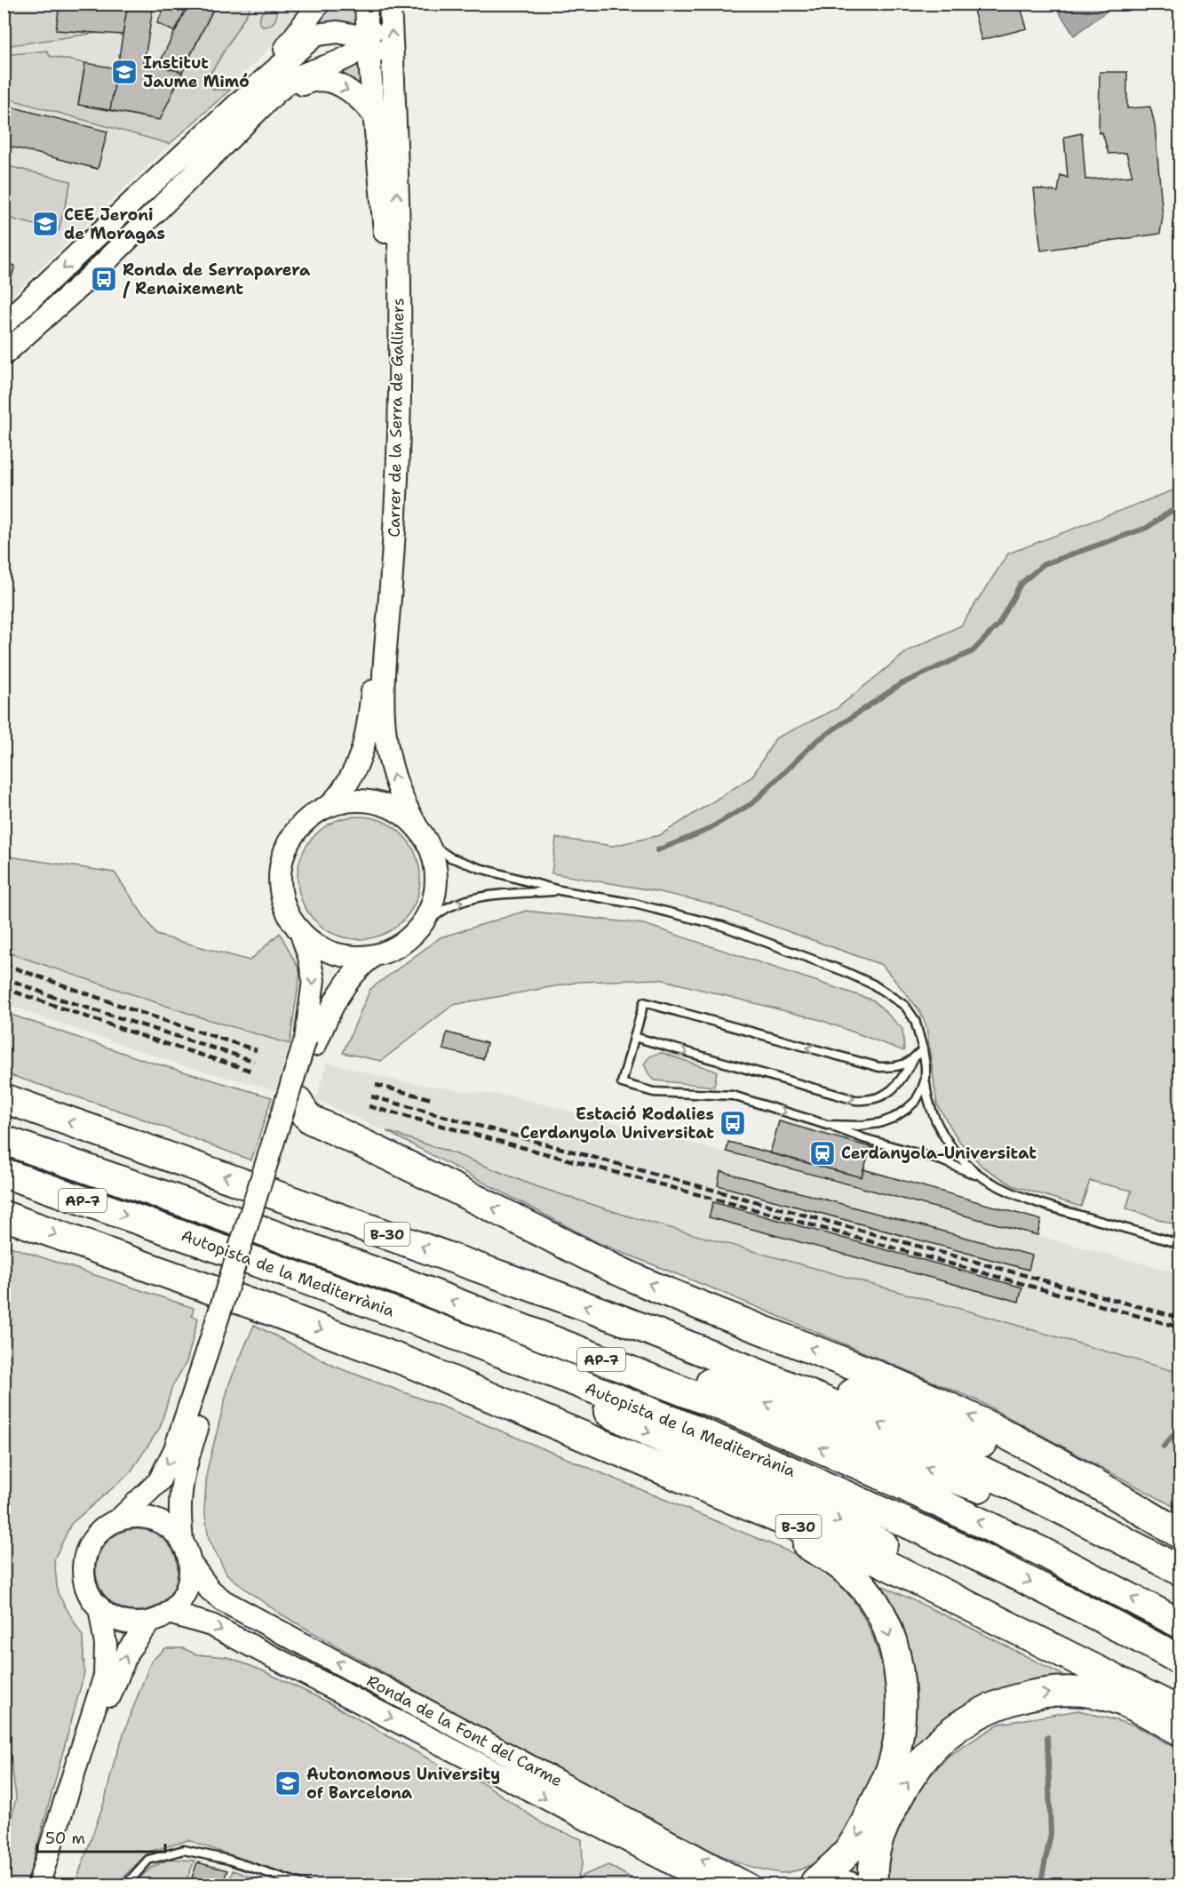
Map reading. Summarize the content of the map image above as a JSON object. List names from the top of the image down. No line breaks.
{"streets":{"highway":["AP-7","B-30","Autopista de la Mediterrània"],"street":["Carrer de la Serra de Galliners","Ronda de la Font del Carme"]},"places":{"school or university":["Institut Jaume Mimó","CEE Jeroni de Moragas","Autonomous University of Barcelona"],"bus stop":["Ronda de Serraparera / Renaixement","Estació Rodalies Cerdanyola Universitat"],"station":["Cerdanyola-Universitat"]},"scale_bar":"50 m"}
